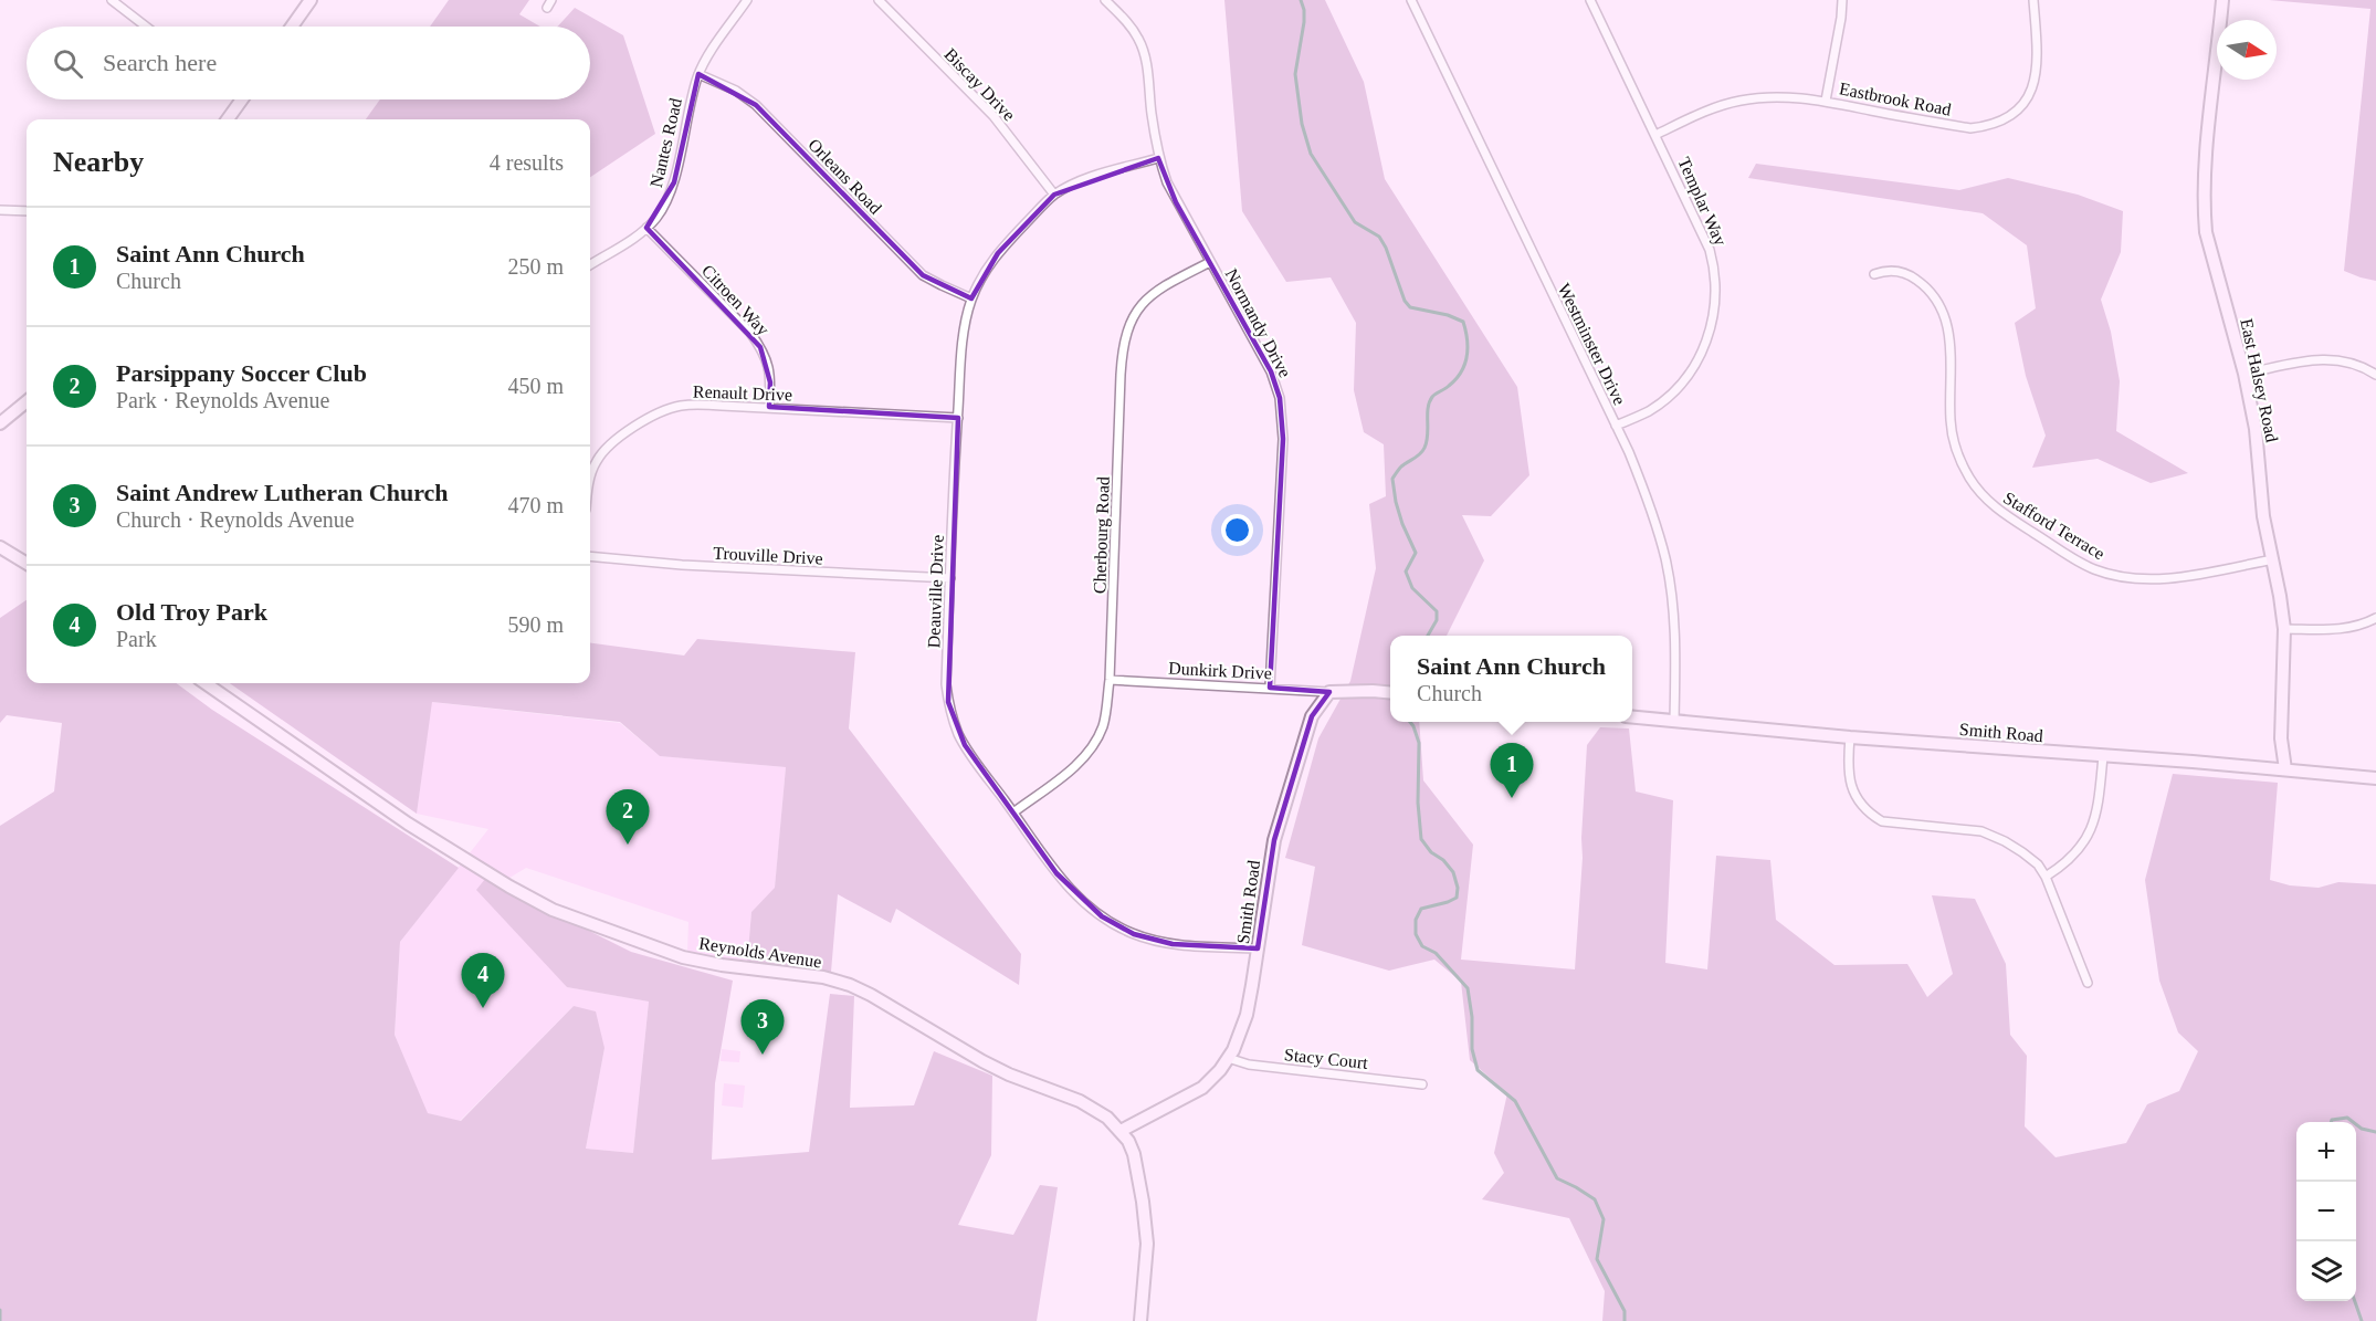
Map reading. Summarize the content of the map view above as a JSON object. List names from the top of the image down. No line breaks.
{"streets":{"street":["Biscay Drive","Eastbrook Road","Nantes Road","Orleans Road","Templar Way","Citroen Way","Normandy Drive","Westminster Drive","East Halsey Road","Renault Drive","Stafford Terrace","Cherbourg Road","Trouville Drive","Deauville Drive","Dunkirk Drive","Smith Road","Reynolds Avenue","Stacy Court"]},"crossings":[["Biscay Drive","Deauville Drive"],["Eastbrook Road","Templar Way"],["Nantes Road","Orleans Road"],["Nantes Road","Citroen Way"],["Orleans Road","Deauville Drive"],["Templar Way","Westminster Drive"],["Citroen Way","Renault Drive"],["Normandy Drive","Cherbourg Road"],["Normandy Drive","Deauville Drive"],["Normandy Drive","Dunkirk Drive"],["Westminster Drive","Smith Road"],["East Halsey Road","Stafford Terrace"],["East Halsey Road","Smith Road"],["Renault Drive","Deauville Drive"],["Cherbourg Road","Deauville Drive"],["Cherbourg Road","Dunkirk Drive"],["Trouville Drive","Deauville Drive"],["Deauville Drive","Smith Road"],["Dunkirk Drive","Smith Road"],["Smith Road","Reynolds Avenue"],["Smith Road","Stacy Court"]],"north":"right","page":{"search":"Search here","heading":["Nearby","4 results"],"list":[{"mark":"1","name":"Saint Ann Church","note":"Church","value":"250 m"},{"mark":"2","name":"Parsippany Soccer Club","note":"Park · Reynolds Avenue","value":"450 m"},{"mark":"3","name":"Saint Andrew Lutheran Church","note":"Church · Reynolds Avenue","value":"470 m"},{"mark":"4","name":"Old Troy Park","note":"Park","value":"590 m"}],"popup":["Saint Ann Church","Church"],"pins":["1","2","4","3"],"map_buttons":["+","−"]}}
